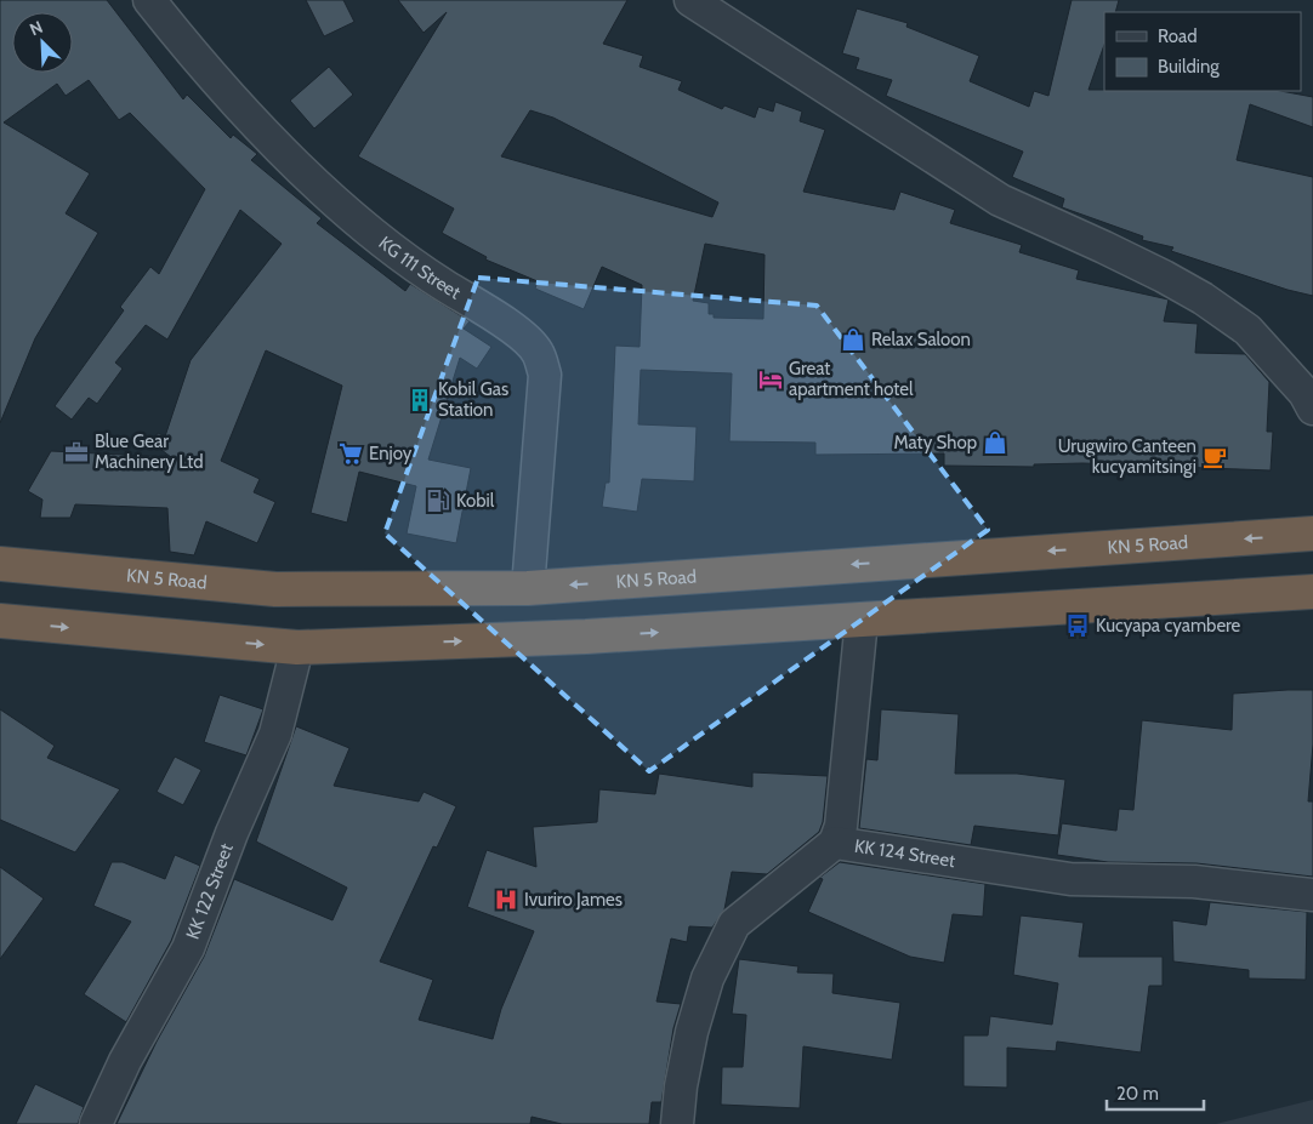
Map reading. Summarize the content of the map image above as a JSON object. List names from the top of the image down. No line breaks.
{"streets":{"highway":["KN 5 Road"],"street":["KG 111 Street","KK 124 Street","KK 122 Street"]},"crossings":[["KG 111 Street","KN 5 Road"]],"places":{"shop":["Relax Saloon","Maty Shop"],"hotel":["Great apartment hotel"],"building":["Kobil Gas Station"],"office":["Blue Gear Machinery Ltd"],"supermarket":["Enjoy"],"cafe":["Urugwiro Canteen kucyamitsingi"],"fuel station":["Kobil"],"bus stop":["Kucyapa cyambere"],"hospital":["Ivuriro James"]},"legend":["Road","Building"],"scale_bar":"20 m","north":"top left"}
